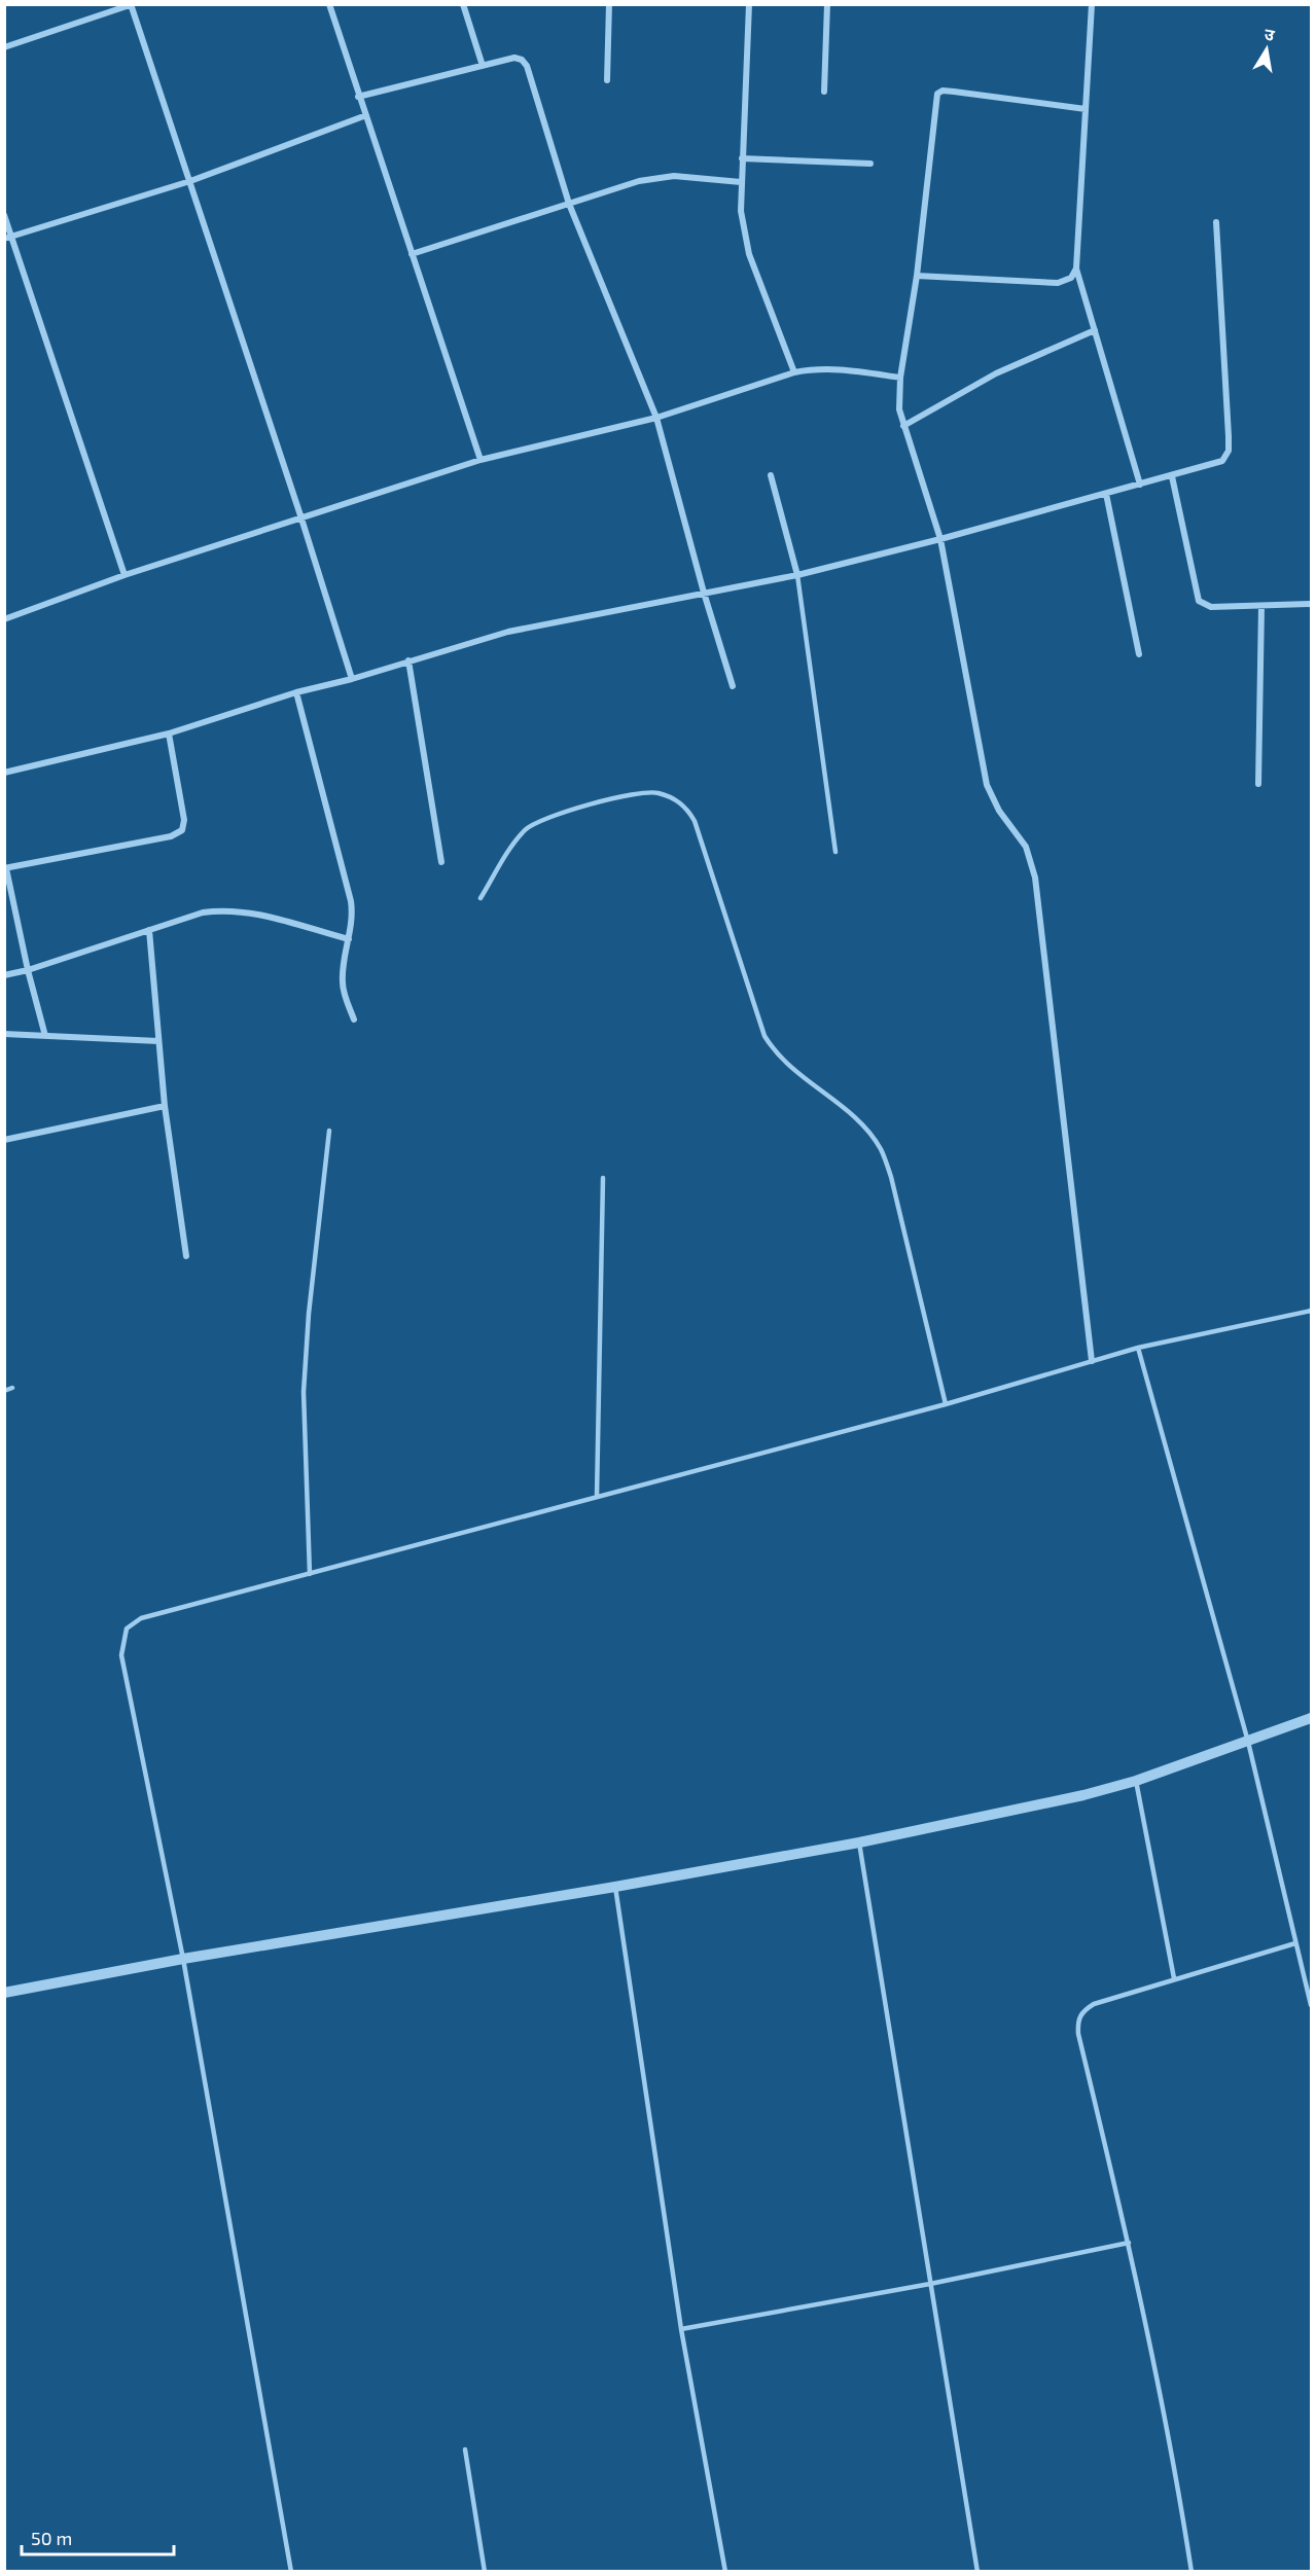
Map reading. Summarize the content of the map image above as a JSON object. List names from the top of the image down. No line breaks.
{"scale_bar":"50 m","north":"top"}
